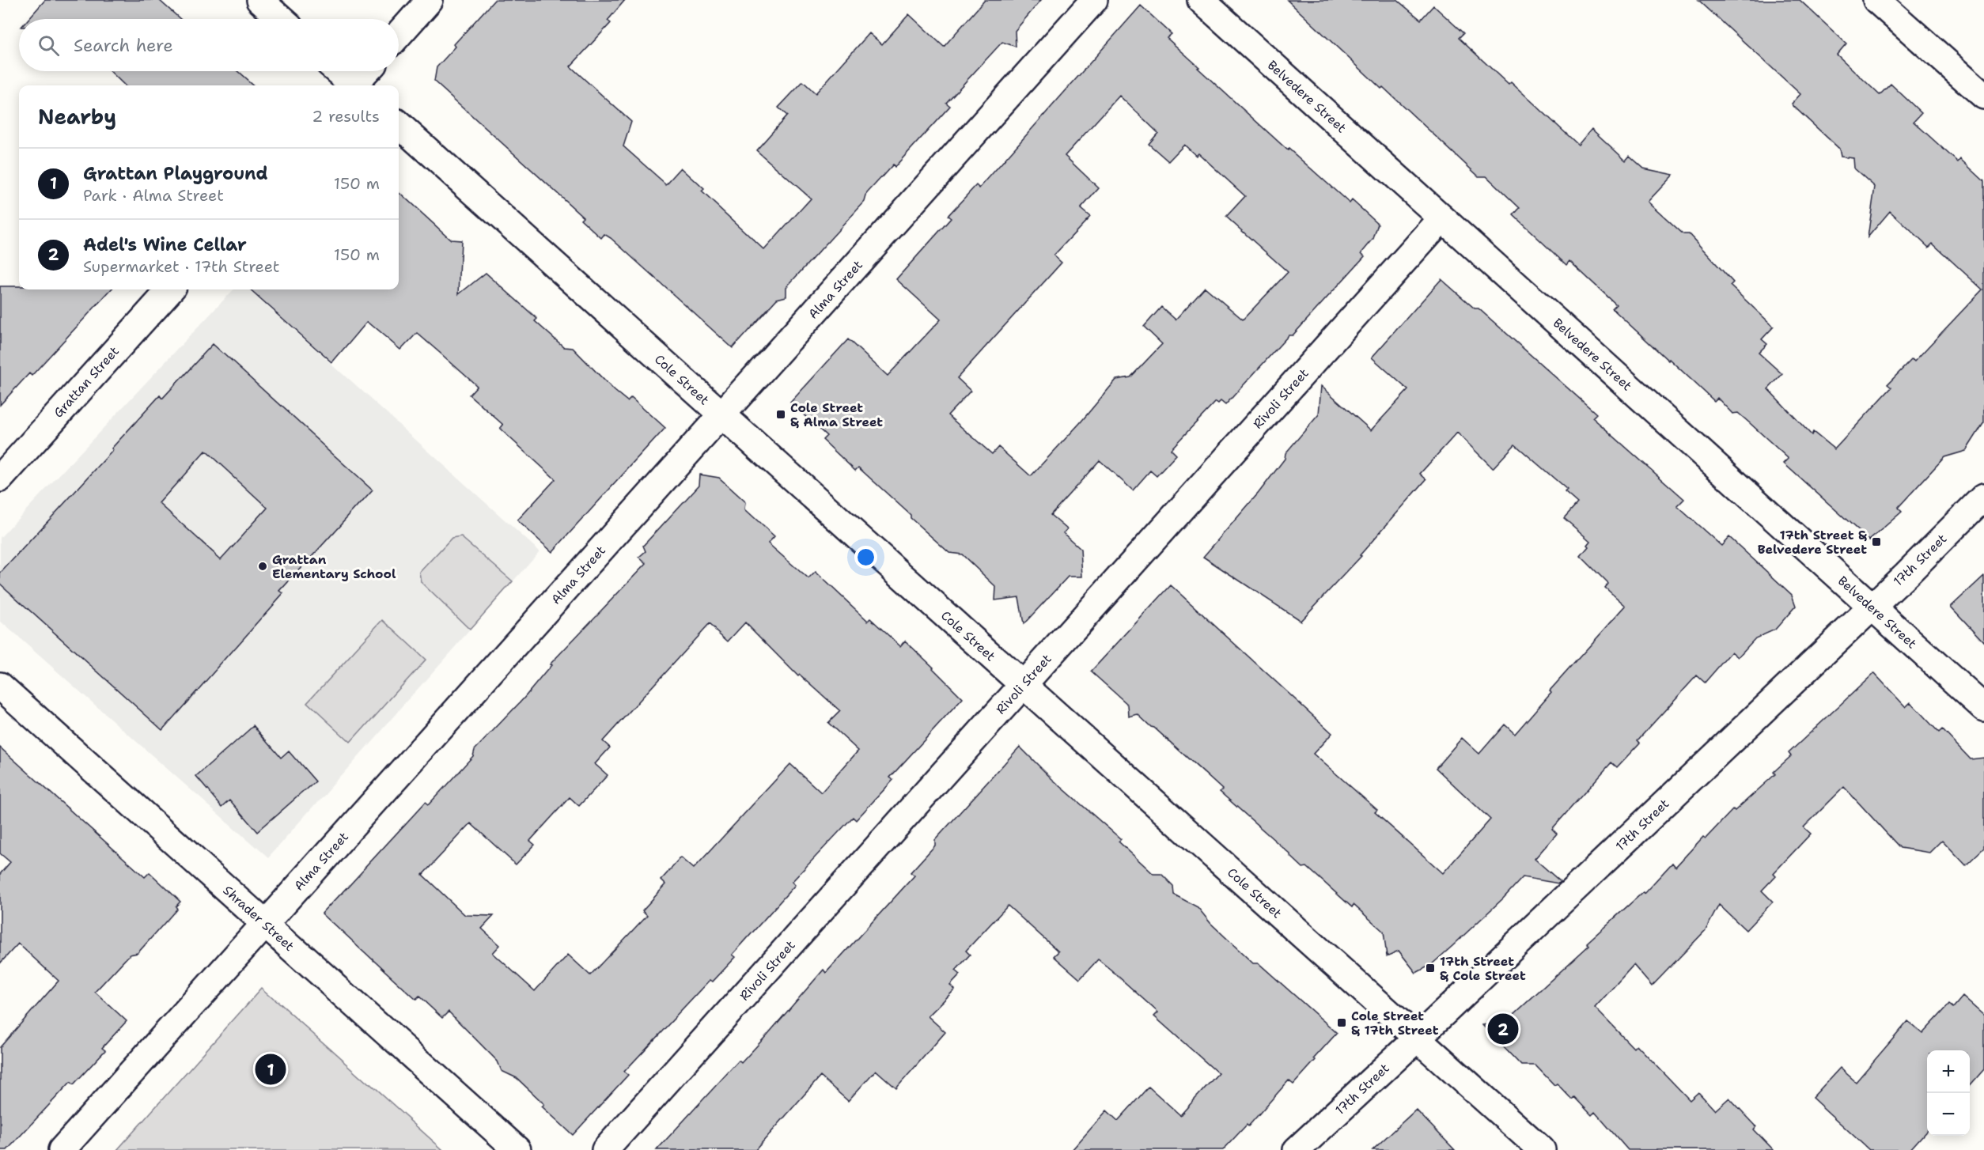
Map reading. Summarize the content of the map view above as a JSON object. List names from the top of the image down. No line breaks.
{"streets":{"street":["Belvedere Street","Alma Street","Cole Street","Grattan Street","Rivoli Street","17th Street","Shrader Street"]},"crossings":[["Belvedere Street","Rivoli Street"],["Belvedere Street","17th Street"],["Alma Street","Cole Street"],["Alma Street","Shrader Street"],["Cole Street","Rivoli Street"],["Cole Street","17th Street"]],"places":{"transit":["Cole Street & Alma Street","17th Street & Belvedere Street","17th Street & Cole Street","Cole Street & 17th Street"],"other":["Grattan Elementary School"]},"page":{"search":"Search here","heading":["Nearby","2 results"],"list":[{"mark":"1","name":"Grattan Playground","note":"Park · Alma Street","value":"150 m"},{"mark":"2","name":"Adel's Wine Cellar","note":"Supermarket · 17th Street","value":"150 m"}],"pins":["2","1"],"map_buttons":["+","−"]}}
